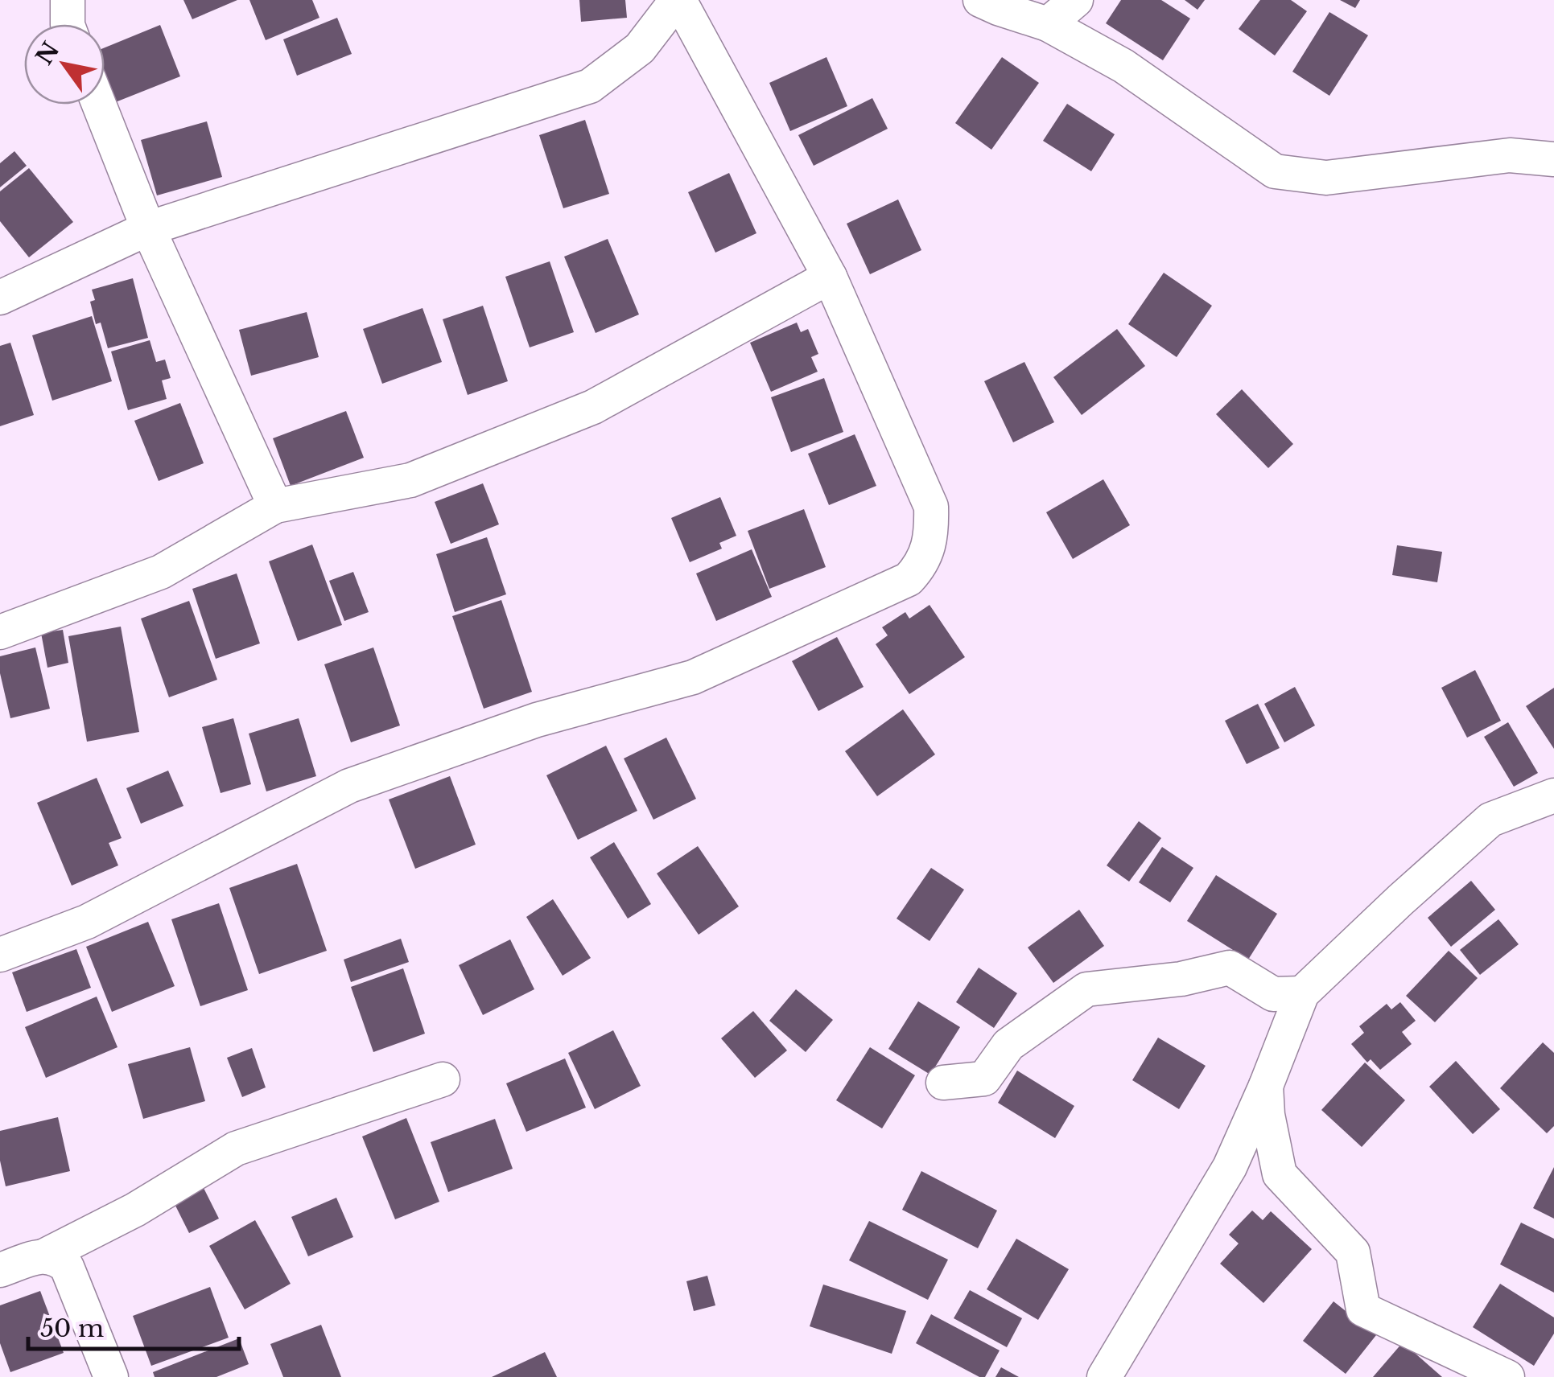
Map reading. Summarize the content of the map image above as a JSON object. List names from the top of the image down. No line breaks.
{"scale_bar":"50 m","north":"top left"}
